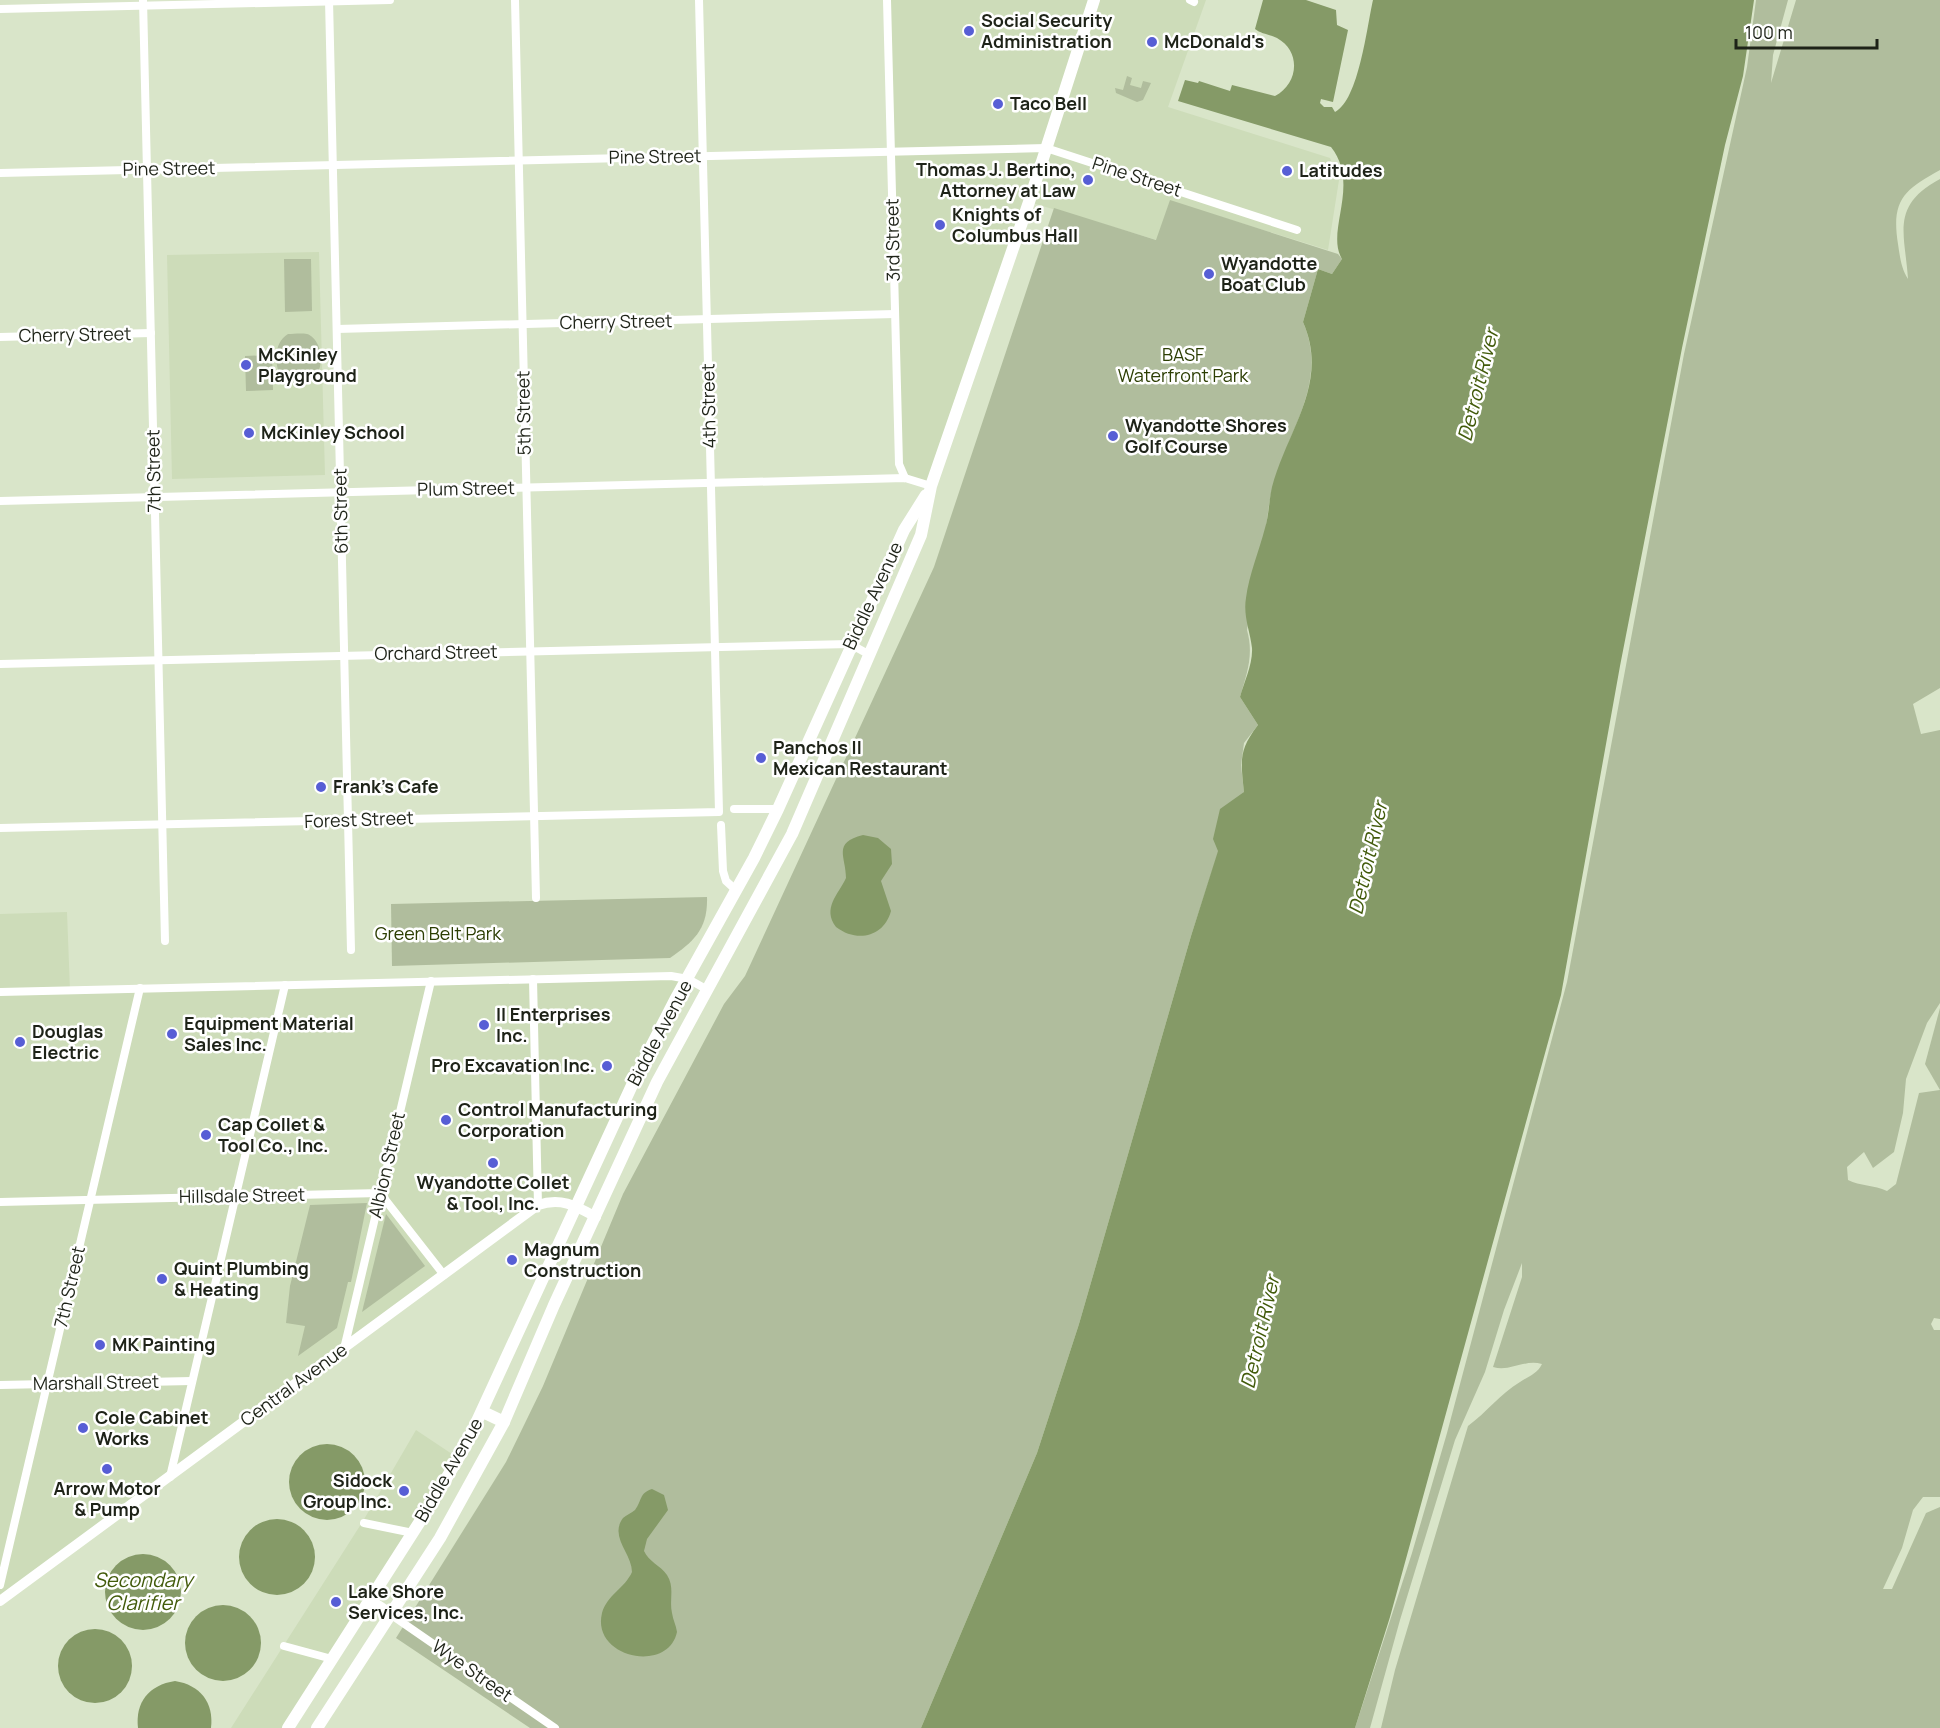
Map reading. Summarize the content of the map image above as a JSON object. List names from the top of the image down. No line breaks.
{"streets":{"main road":["Biddle Avenue"],"street":["Pine Street","3rd Street","Cherry Street","4th Street","5th Street","7th Street","Plum Street","6th Street","Orchard Street","Forest Street","Albion Street","Hillsdale Street","Marshall Street","Central Avenue","Wye Street"]},"crossings":[["Pine Street","3rd Street"],["Pine Street","4th Street"],["Pine Street","5th Street"],["Pine Street","7th Street"],["Pine Street","6th Street"],["Pine Street","Biddle Avenue"],["3rd Street","Cherry Street"],["3rd Street","Plum Street"],["Cherry Street","4th Street"],["Cherry Street","5th Street"],["Cherry Street","7th Street"],["Cherry Street","6th Street"],["4th Street","Plum Street"],["4th Street","Orchard Street"],["4th Street","Forest Street"],["5th Street","Plum Street"],["5th Street","Orchard Street"],["5th Street","Forest Street"],["7th Street","Plum Street"],["7th Street","Orchard Street"],["7th Street","Forest Street"],["7th Street","Hillsdale Street"],["7th Street","Marshall Street"],["Plum Street","6th Street"],["Plum Street","Biddle Avenue"],["6th Street","Orchard Street"],["6th Street","Forest Street"],["Biddle Avenue","Orchard Street"],["Biddle Avenue","Wye Street"],["Albion Street","Hillsdale Street"],["Albion Street","Central Avenue"]],"water":["Detroit River","Secondary Clarifier"],"parks":["BASF Waterfront Park","Green Belt Park"],"places":["Social Security Administration","McDonald's","Taco Bell","Latitudes","Thomas J. Bertino, Attorney at Law","Knights of Columbus Hall","Wyandotte Boat Club","McKinley Playground","McKinley School","Wyandotte Shores Golf Course","Panchos II Mexican Restaurant","Frank's Cafe","II Enterprises Inc.","Equipment Material Sales Inc.","Douglas Electric","Pro Excavation Inc.","Control Manufacturing Corporation","Cap Collet & Tool Co., Inc.","Wyandotte Collet & Tool, Inc.","Magnum Construction","Quint Plumbing & Heating","MK Painting","Cole Cabinet Works","Arrow Motor & Pump","Sidock Group Inc.","Lake Shore Services, Inc."],"scale_bar":"100 m"}
